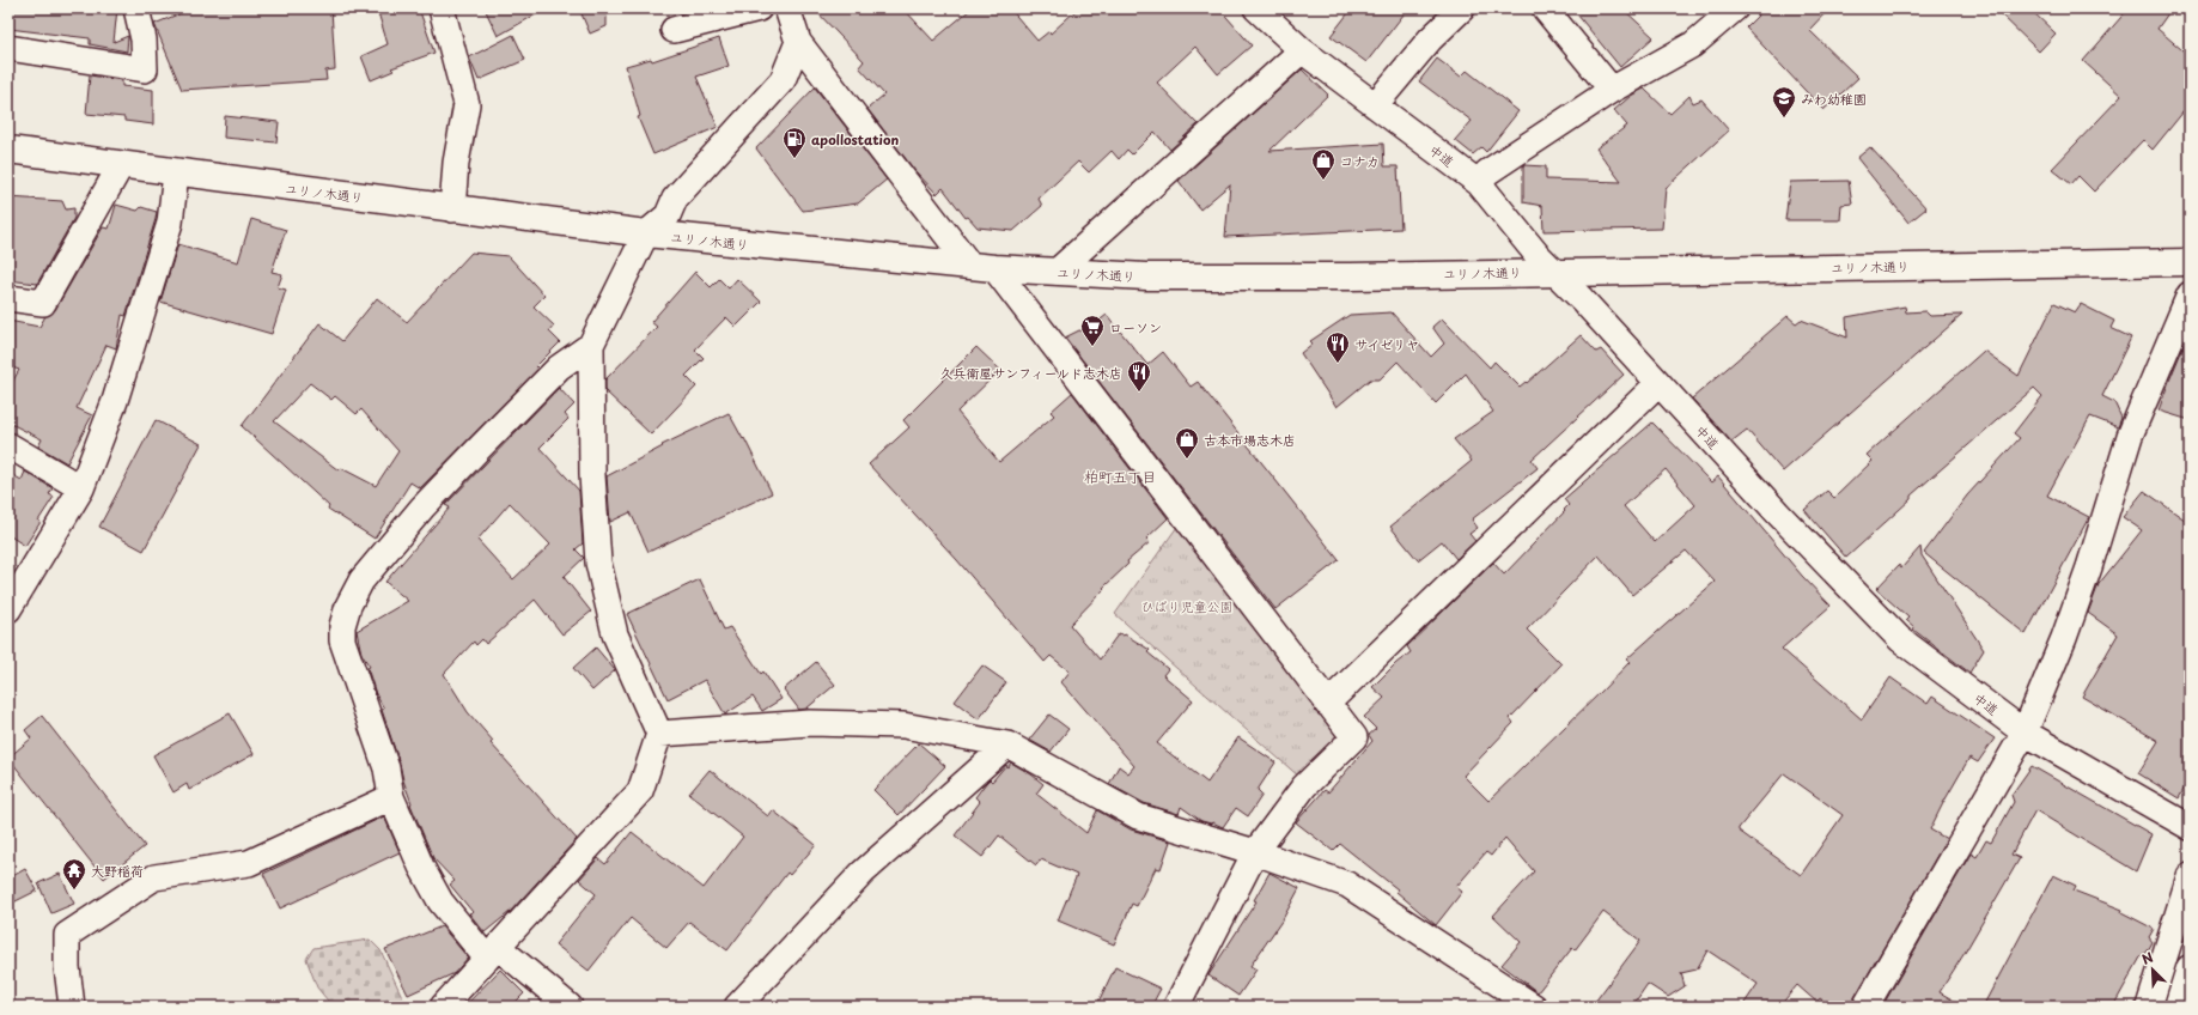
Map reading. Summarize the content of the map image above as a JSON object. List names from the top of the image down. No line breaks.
{"streets":{"street":["中道","ユリノ木通り"]},"crossings":[["中道","ユリノ木通り"]],"districts":["柏町五丁目"],"parks":["ひばり児童公園"],"places":{"school or university":["みわ幼稚園"],"fuel station":["apollostation"],"shop":["コナカ","古本市場志木店"],"supermarket":["ローソン"],"restaurant":["サイゼリヤ","久兵衛屋サンフィールド志木店"],"temple":["大野稲荷"]},"north":"top left"}
